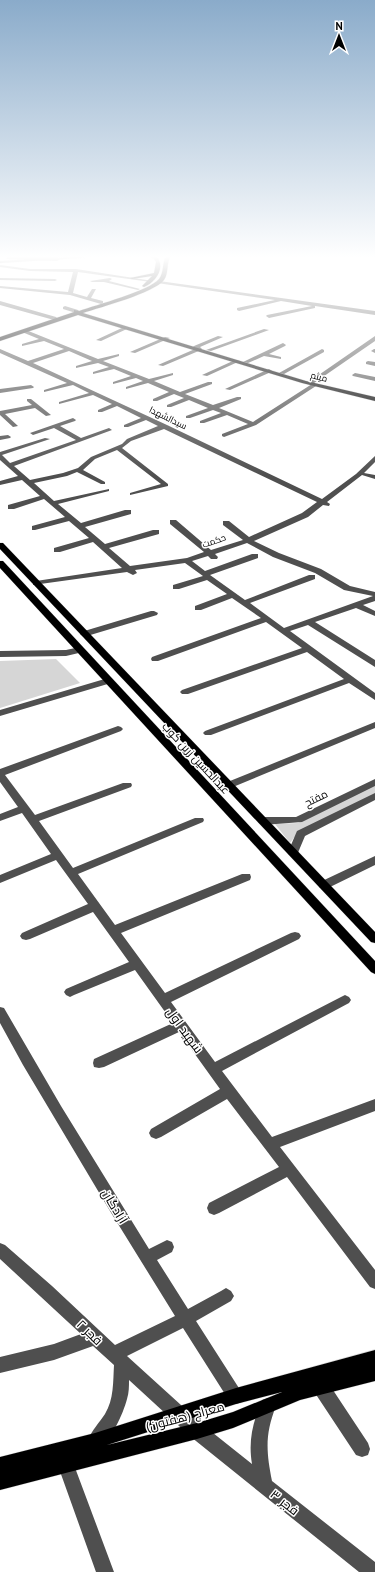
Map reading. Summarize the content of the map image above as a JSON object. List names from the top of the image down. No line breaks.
{"streets":{"main road":["میثم","عبدالحسین زرین کوب","معراج (هفتون)"],"street":["سیدالشهدا","حکمت","مفتح","شهید اول","آزادگان","فجر ۲","فجر ۳"]},"crossings":[["سیدالشهدا","حکمت"],["حکمت","عبدالحسین زرین کوب"],["عبدالحسین زرین کوب","مفتح"],["آزادگان","معراج (هفتون)"],["فجر ۲","معراج (هفتون)"],["فجر ۲","فجر ۳"],["معراج (هفتون)","فجر ۳"]],"north":"top"}
